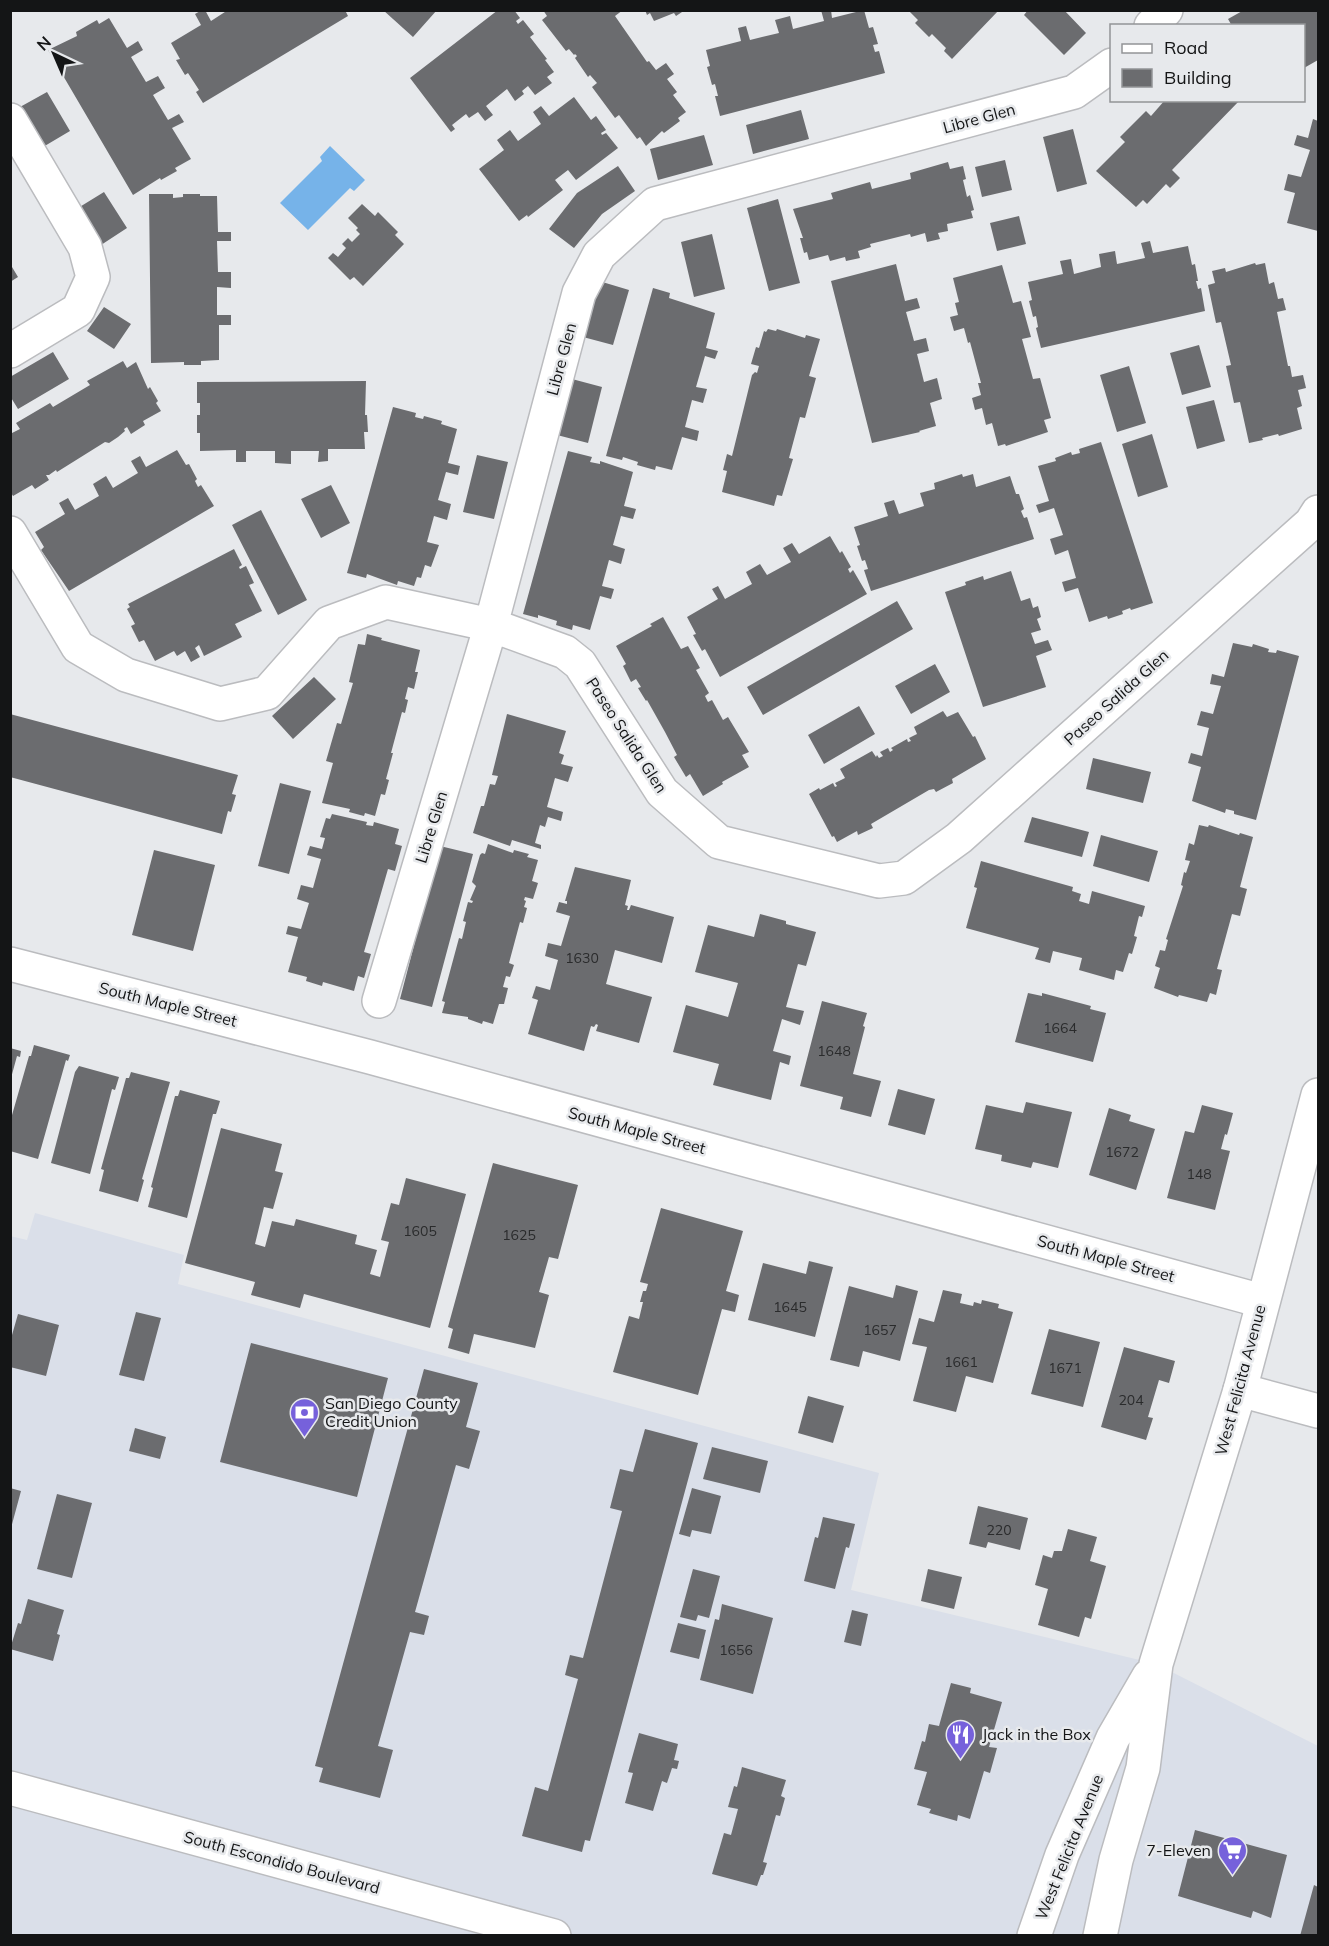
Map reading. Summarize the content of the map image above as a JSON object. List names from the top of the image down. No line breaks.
{"streets":{"street":["Libre Glen","Paseo Salida Glen","South Maple Street","West Felicita Avenue","South Escondido Boulevard"]},"crossings":[["Libre Glen","Paseo Salida Glen"],["South Maple Street","West Felicita Avenue"]],"places":{"bank":["San Diego County Credit Union"],"restaurant":["Jack in the Box"],"supermarket":["7-Eleven"]},"house_numbers":["1630","1664","1648","1672","148","1605","1625","1645","1657","1661","1671","204","220","1656"],"legend":["Road","Building"],"north":"top left"}
